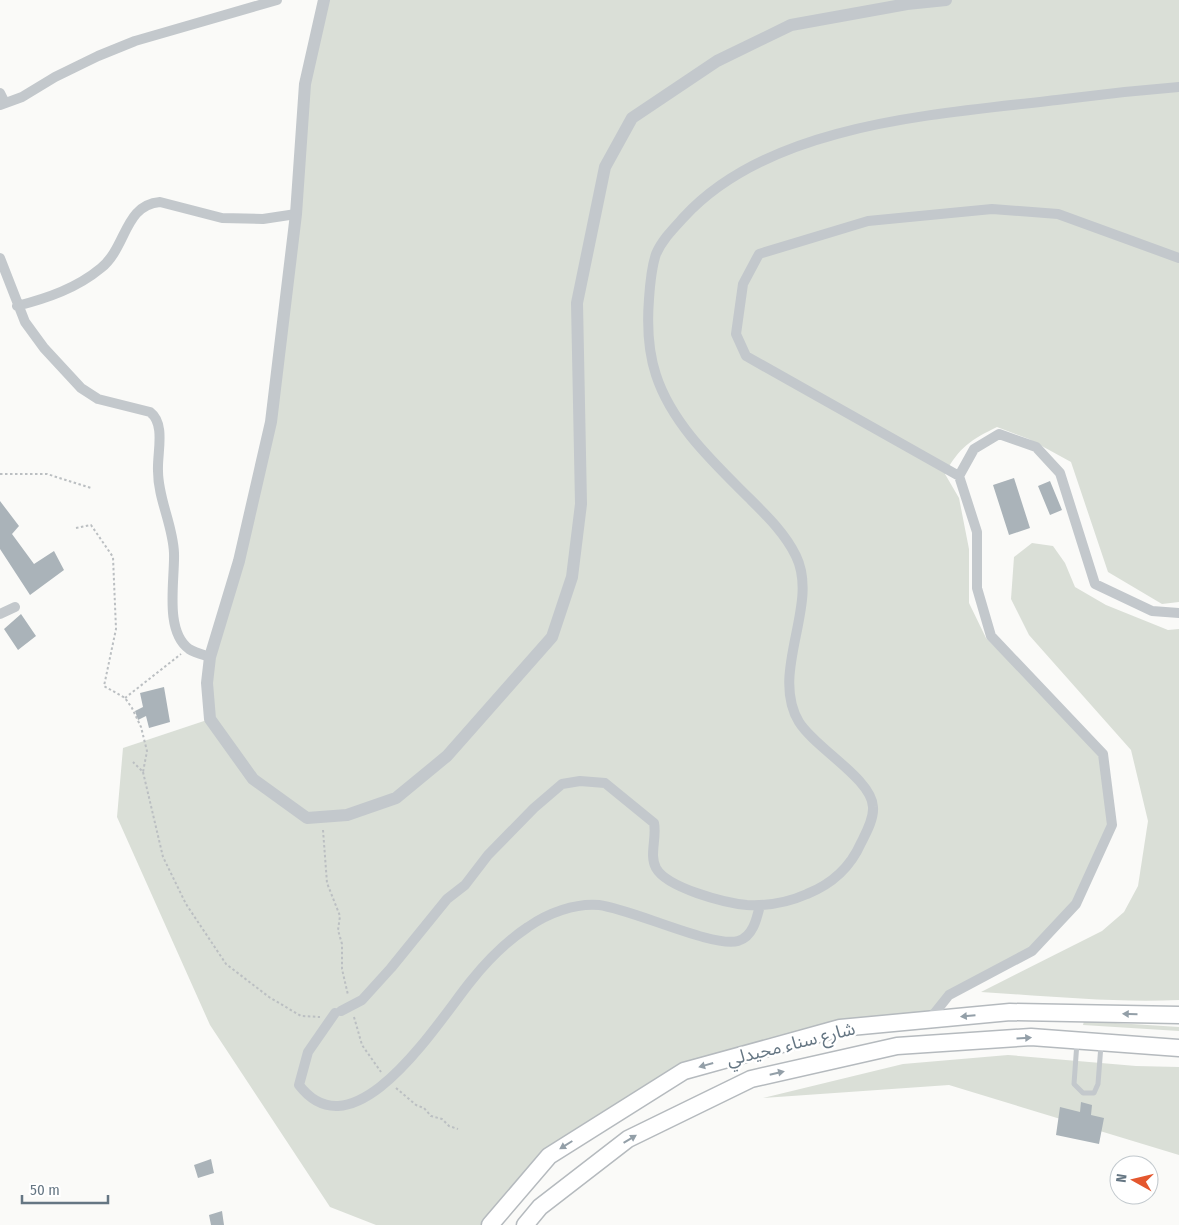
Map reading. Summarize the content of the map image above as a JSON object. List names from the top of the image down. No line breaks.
{"streets":{"main road":["شارع سناء محيدلي"]},"scale_bar":"50 m","north":"left"}
